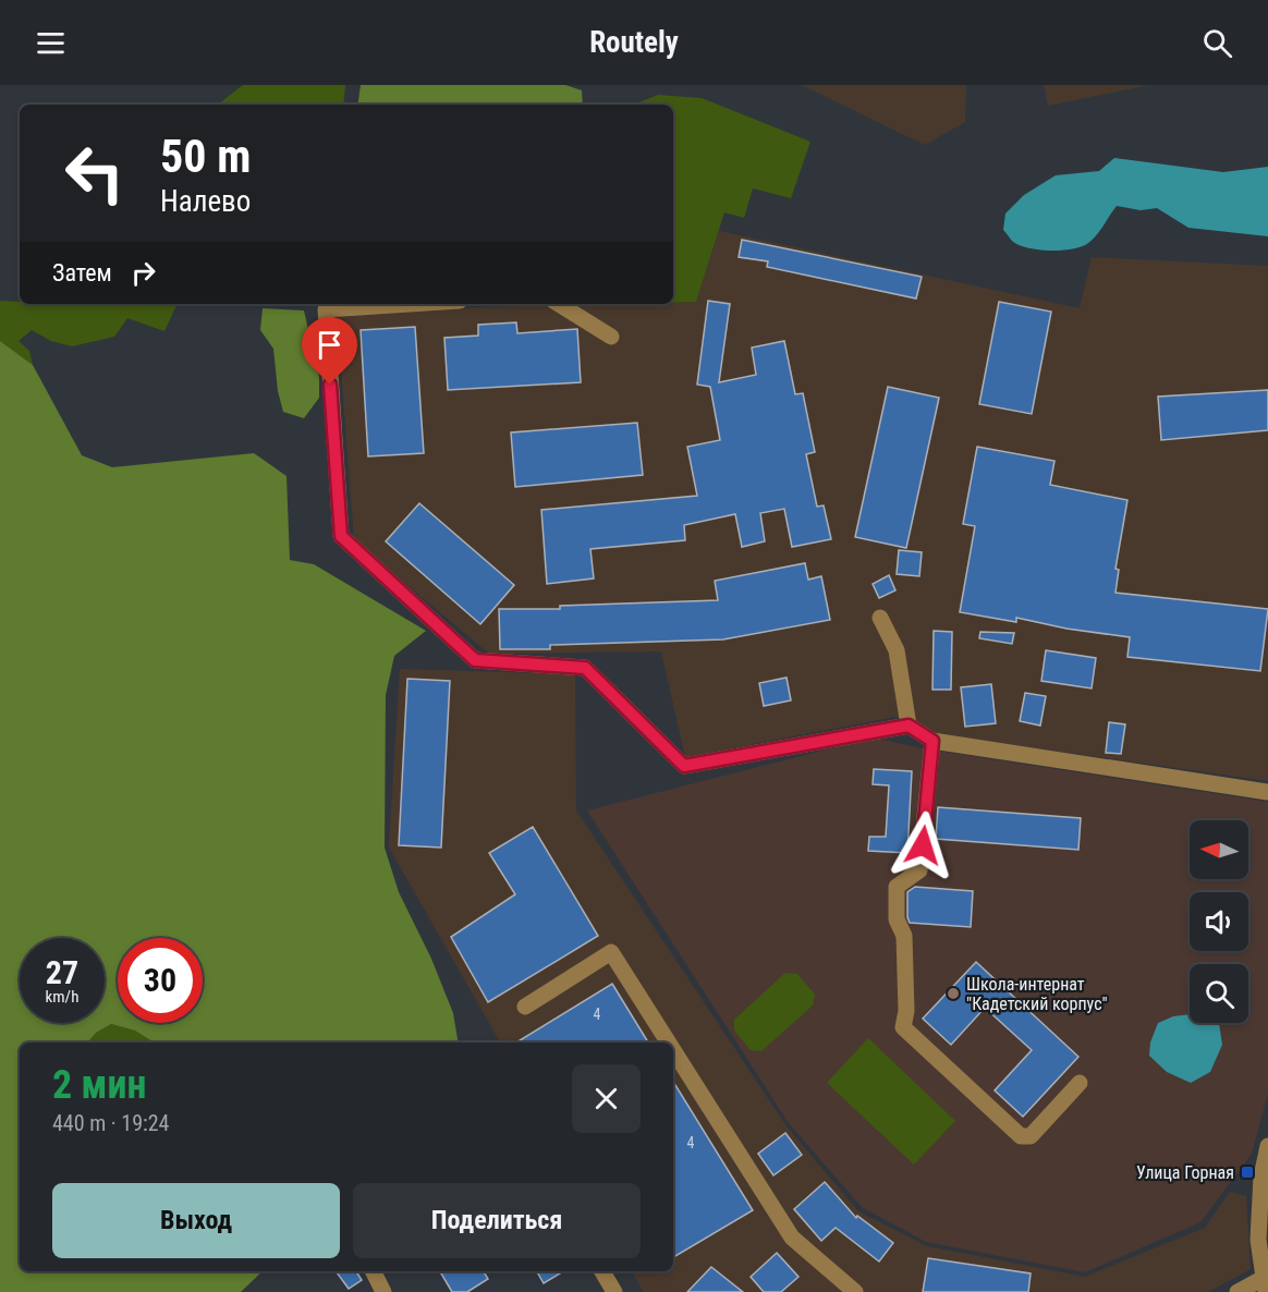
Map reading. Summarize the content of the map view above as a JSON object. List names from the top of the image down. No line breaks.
{"places":{"other":["Школа-интернат \"Кадетский корпус\""],"transit":["Улица Горная"]},"house_numbers":["4","4"],"north":"left","page":{"header":"Routely","turn":["50 m","Налево"],"then":"Затем","speed":"27 km/h","limit":"30","heading":["2 мин","440 m · 19:24"],"buttons":["Выход","Поделиться"]}}
